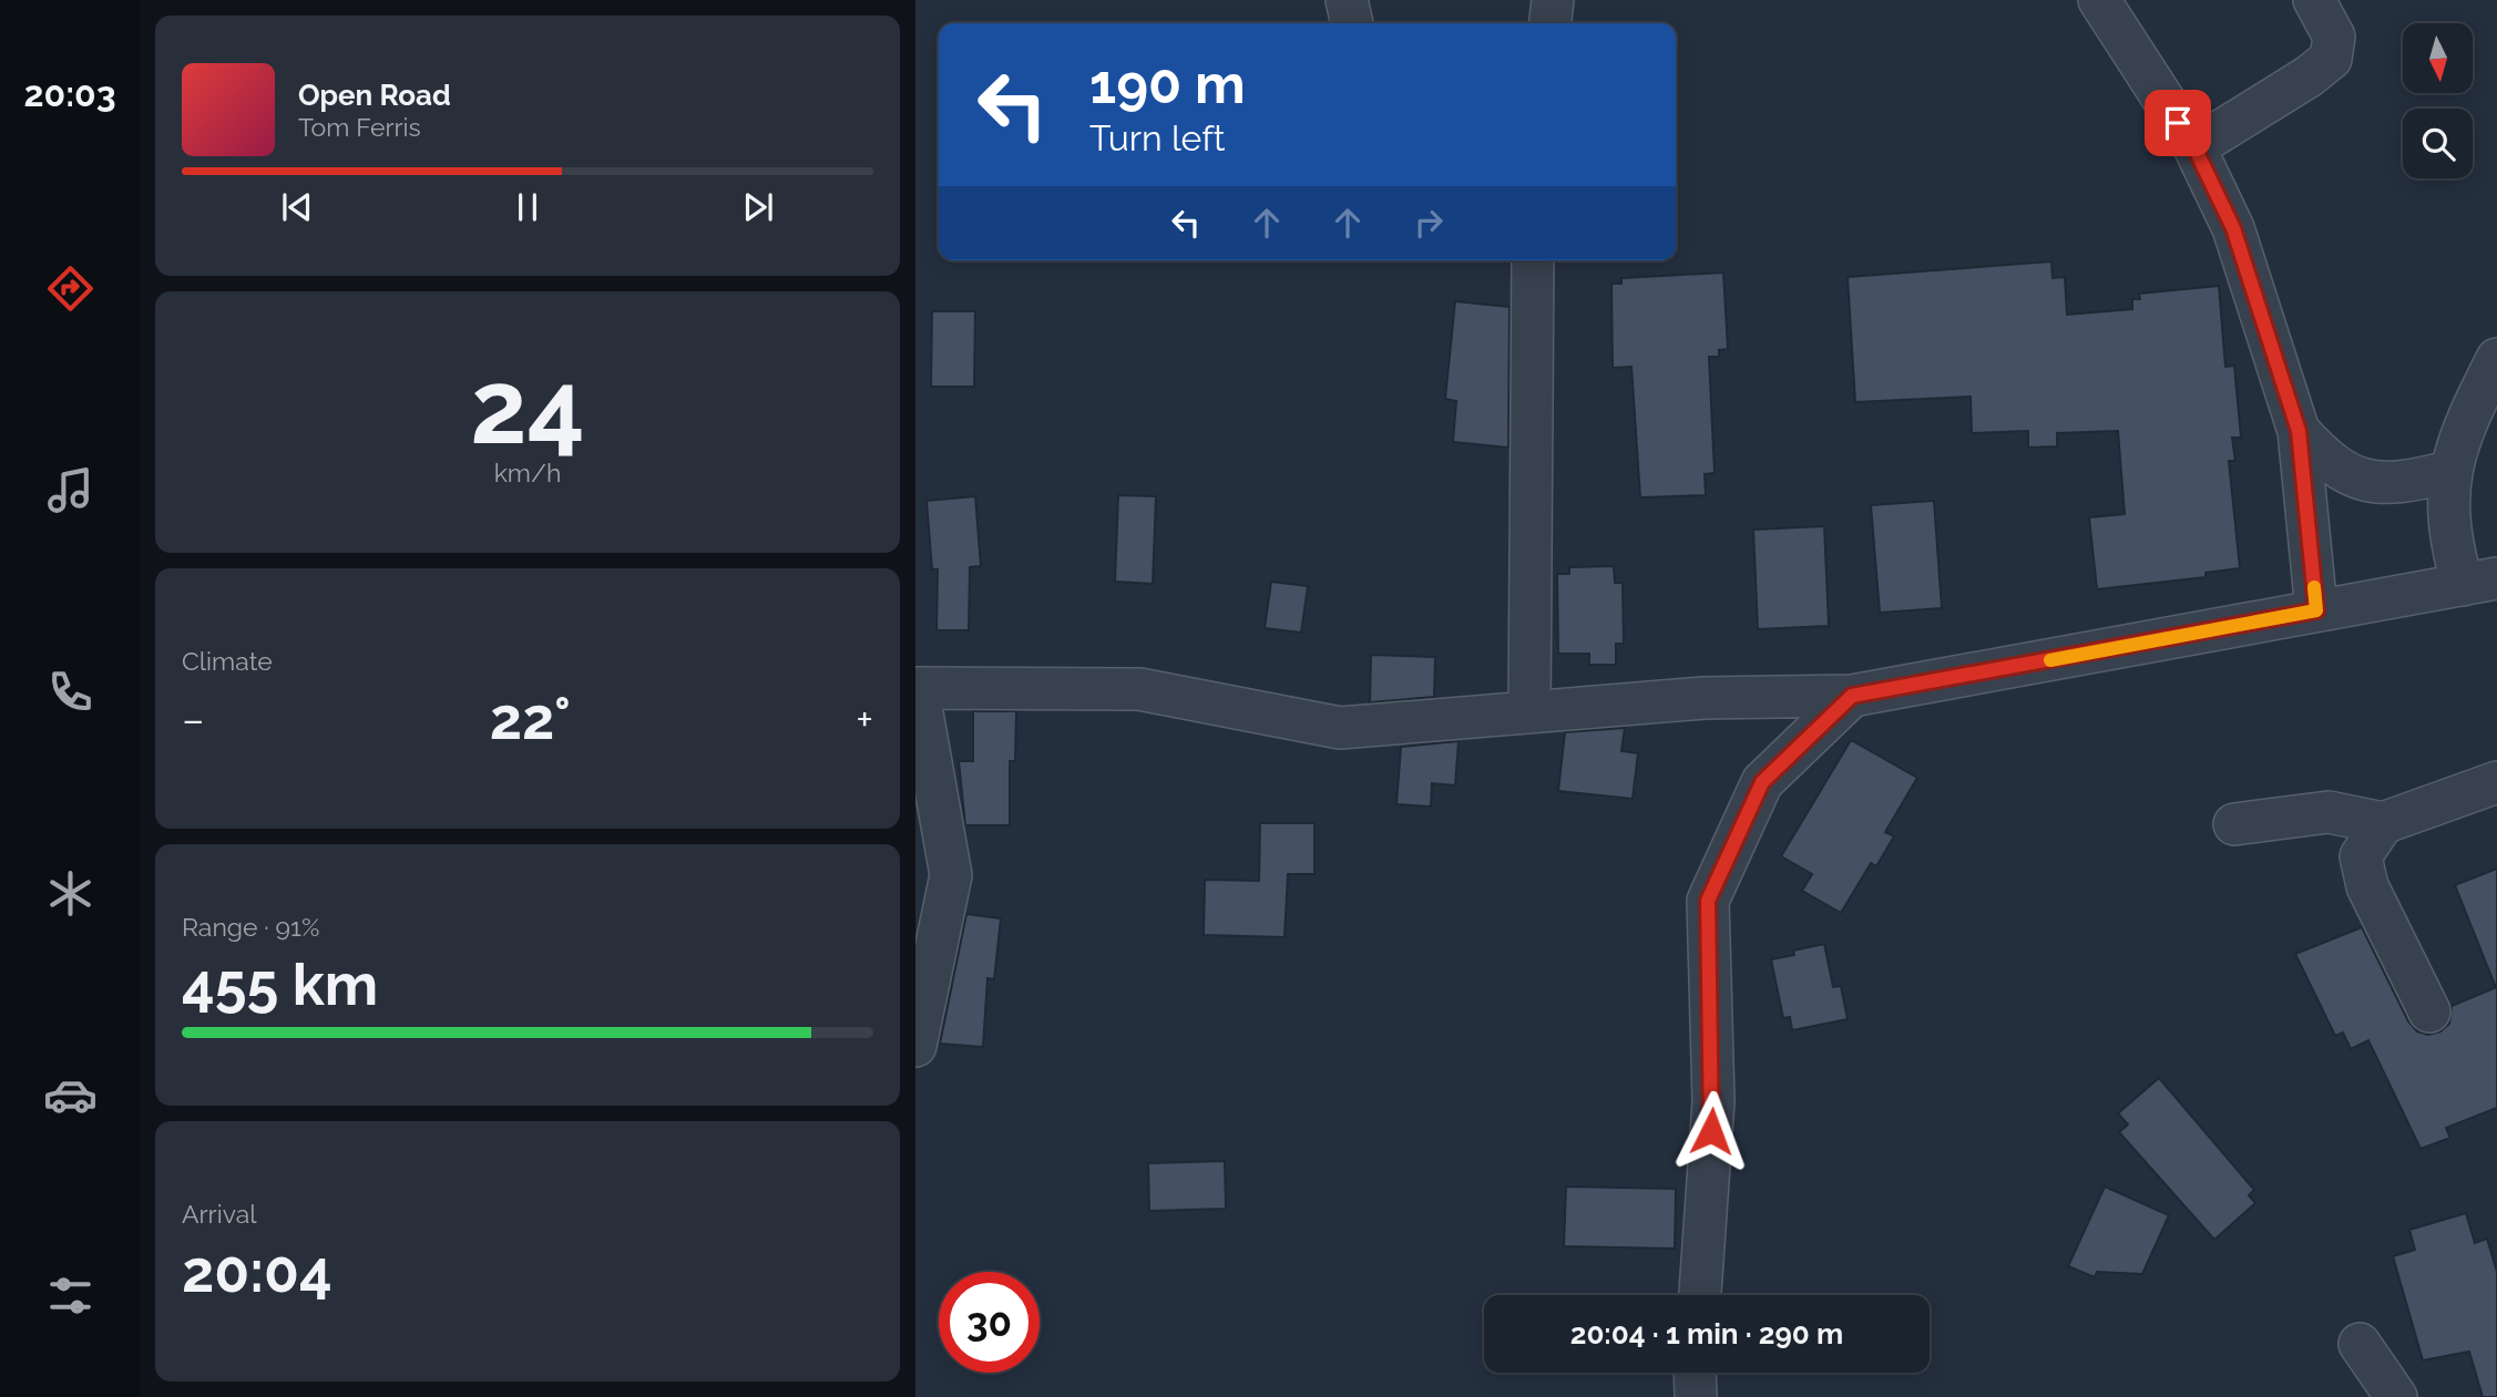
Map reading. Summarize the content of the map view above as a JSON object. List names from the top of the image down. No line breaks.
{"north":"bottom","page":{"tabs":"20:03","turn":["190 m","Turn left"],"song":["Open Road","Tom Ferris"],"tile":[["24","km/h"],"Climate",["Range · 91%","455 km"],["Arrival","20:04"]],"heat":["−","22°","+"],"limit":"30","trip":"20:04 · 1 min · 290 m"}}
